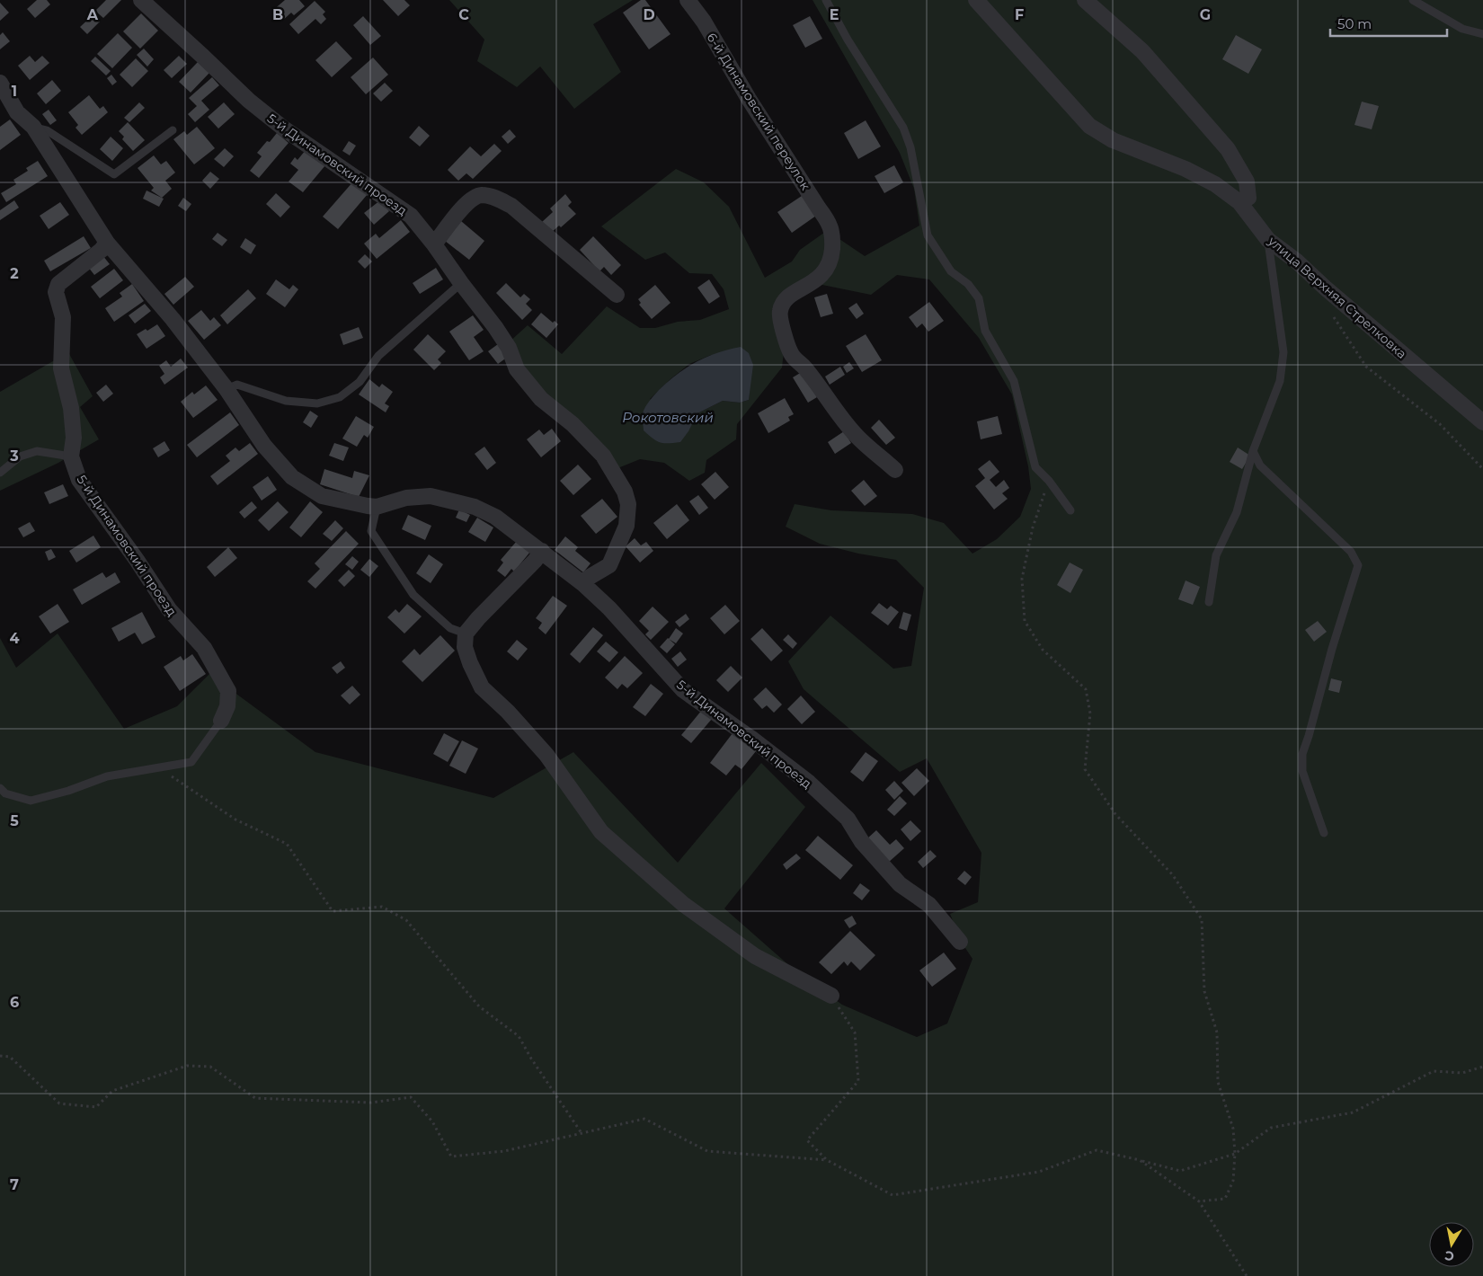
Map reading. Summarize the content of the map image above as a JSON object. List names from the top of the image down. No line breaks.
{"streets":{"street":["6-й Динамовский переулок","5-й Динамовский проезд","улица Верхняя Стрелковка"]},"water":["Рокотовский"],"scale_bar":"50 m","north":"bottom","grid":{"columns":["A","B","C","D","E","F","G"],"rows":["1","2","3","4","5","6","7"]}}
